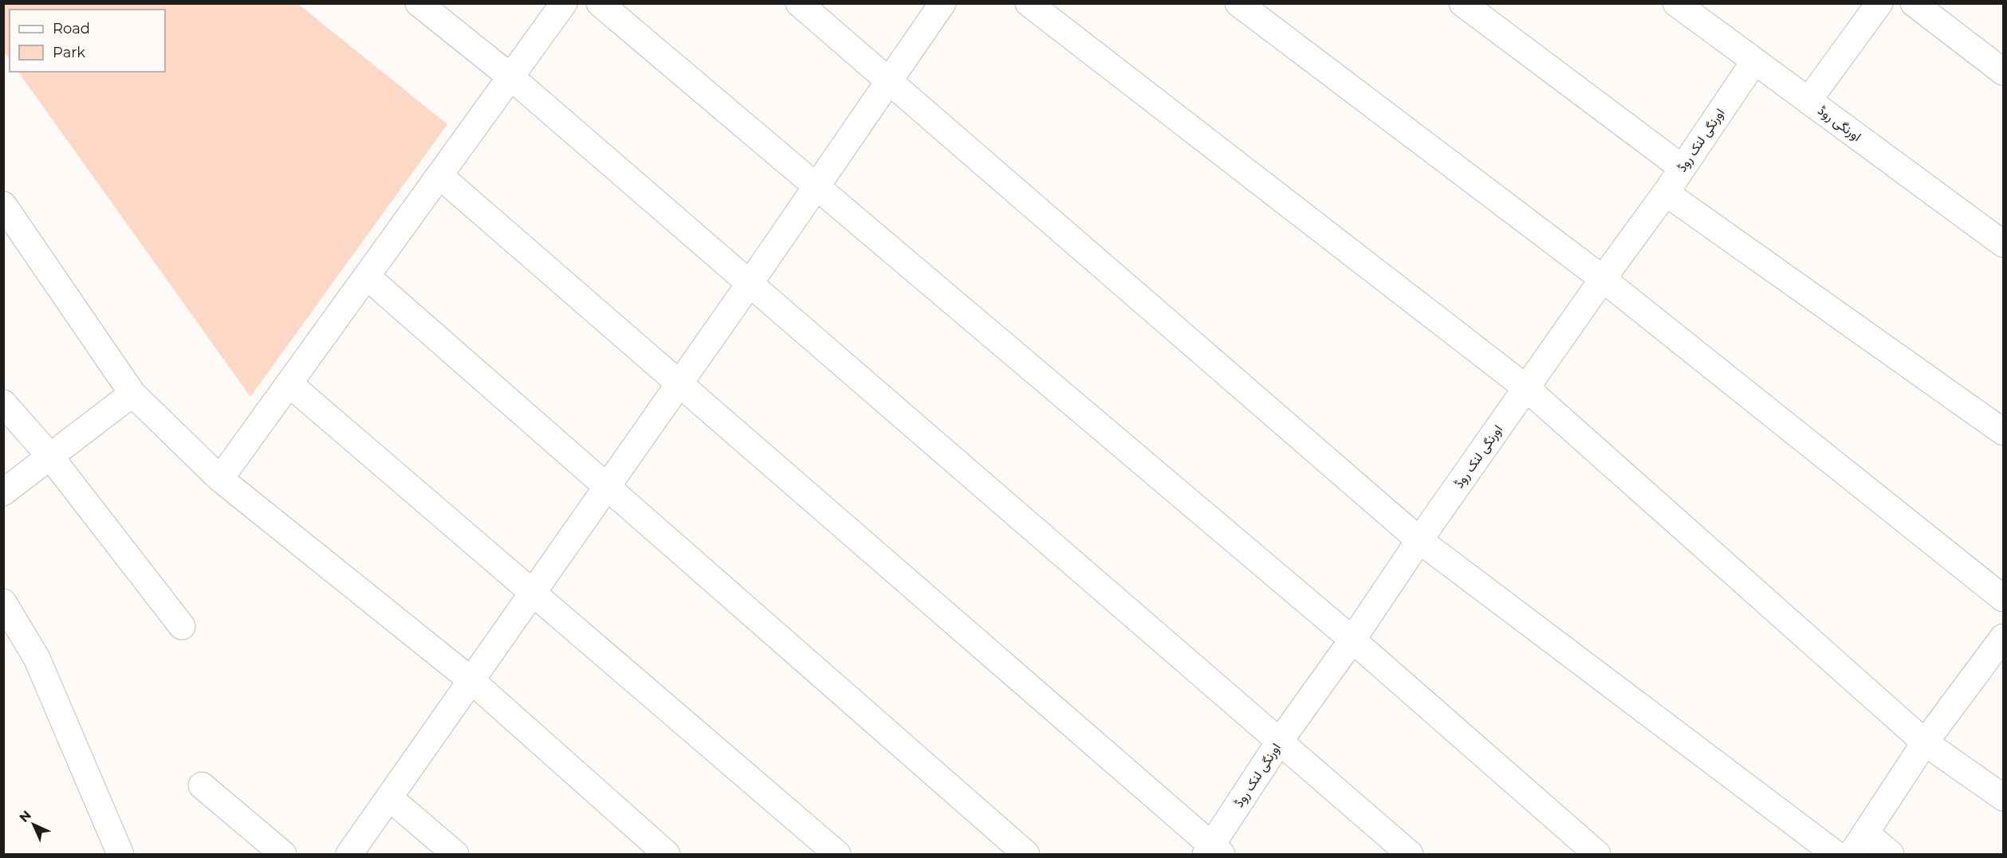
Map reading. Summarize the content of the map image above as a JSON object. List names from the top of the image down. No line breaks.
{"streets":{"street":["اورنگی روڈ","اورنگی لنک روڈ"]},"crossings":[["اورنگی روڈ","اورنگی لنک روڈ"]],"legend":["Road","Park"],"north":"top left"}
